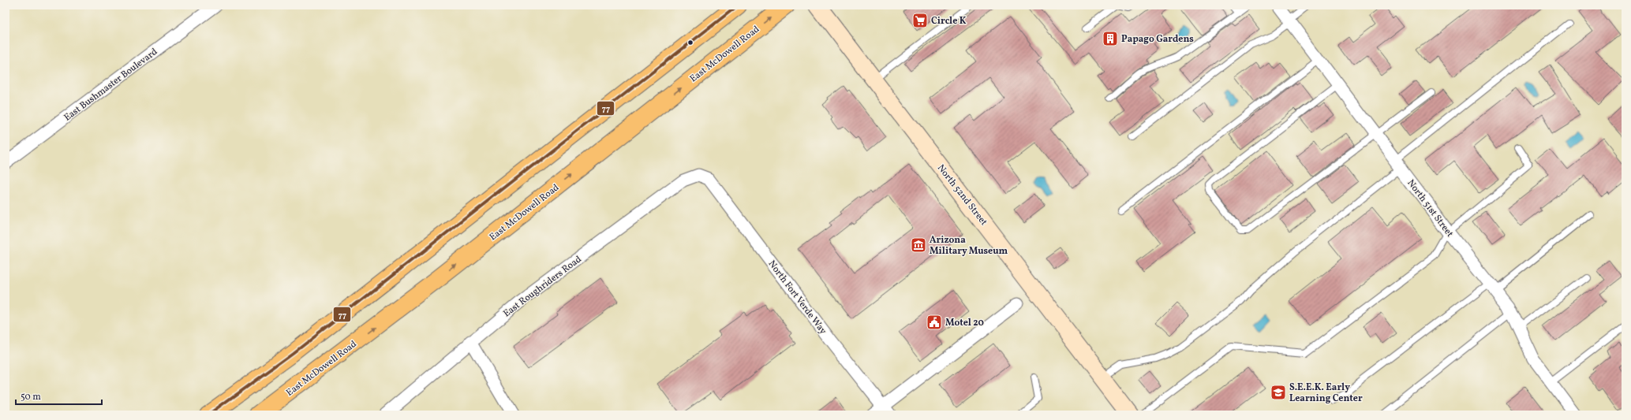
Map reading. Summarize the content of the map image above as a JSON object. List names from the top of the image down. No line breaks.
{"streets":{"main road":["East McDowell Road","North 52nd Street"],"street":["East Bushmaster Boulevard","North 51st Street","East Roughriders Road","North Fort Verde Way"]},"crossings":[["East Roughriders Road","North Fort Verde Way"]],"places":{"supermarket":["Circle K"],"building":["Papago Gardens"],"museum":["Arizona Military Museum"],"public building":["Motel 20"],"school or university":["S.E.E.K. Early Learning Center"]},"lines":["transit line 77"],"scale_bar":"50 m"}
